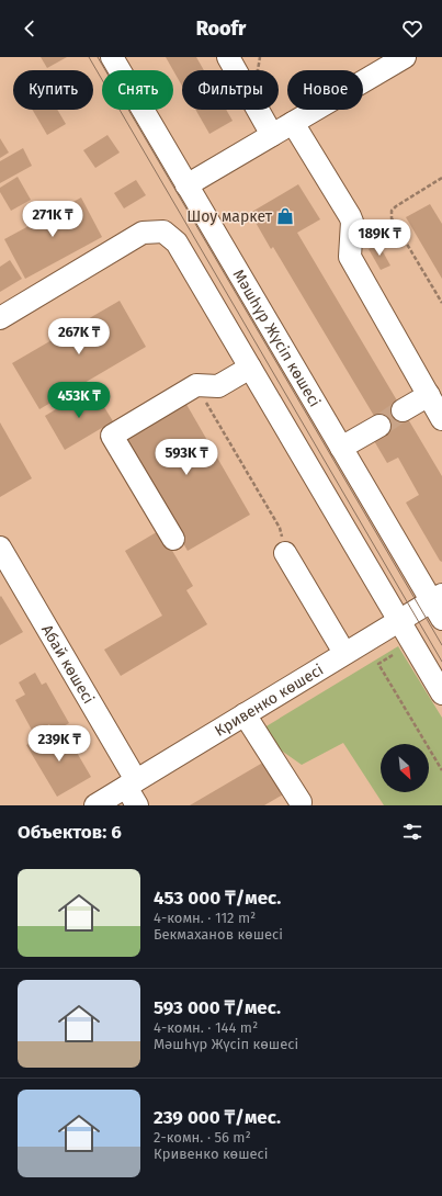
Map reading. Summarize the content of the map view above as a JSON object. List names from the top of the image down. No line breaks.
{"streets":{"street":["Мәшһүр Жүсіп көшесі","Абай көшесі","Кривенко көшесі"]},"crossings":[["Мәшһүр Жүсіп көшесі","Кривенко көшесі"],["Абай көшесі","Кривенко көшесі"]],"places":{"shop":["Шоу маркет"]},"north":"bottom right","page":{"header":"Roofr","chip":["Купить","Снять","Фильтры","Новое"],"price":["271K ₸","189K ₸","267K ₸","453K ₸","593K ₸","239K ₸"],"heading":"Объектов: 6","list":[{"name":"453 000 ₸/мес.","note":"4-комн. · 112 m² · Бекмаханов көшесі"},{"name":"593 000 ₸/мес.","note":"4-комн. · 144 m² · Мәшһүр Жүсіп көшесі"},{"name":"239 000 ₸/мес.","note":"2-комн. · 56 m² · Кривенко көшесі"}]}}
